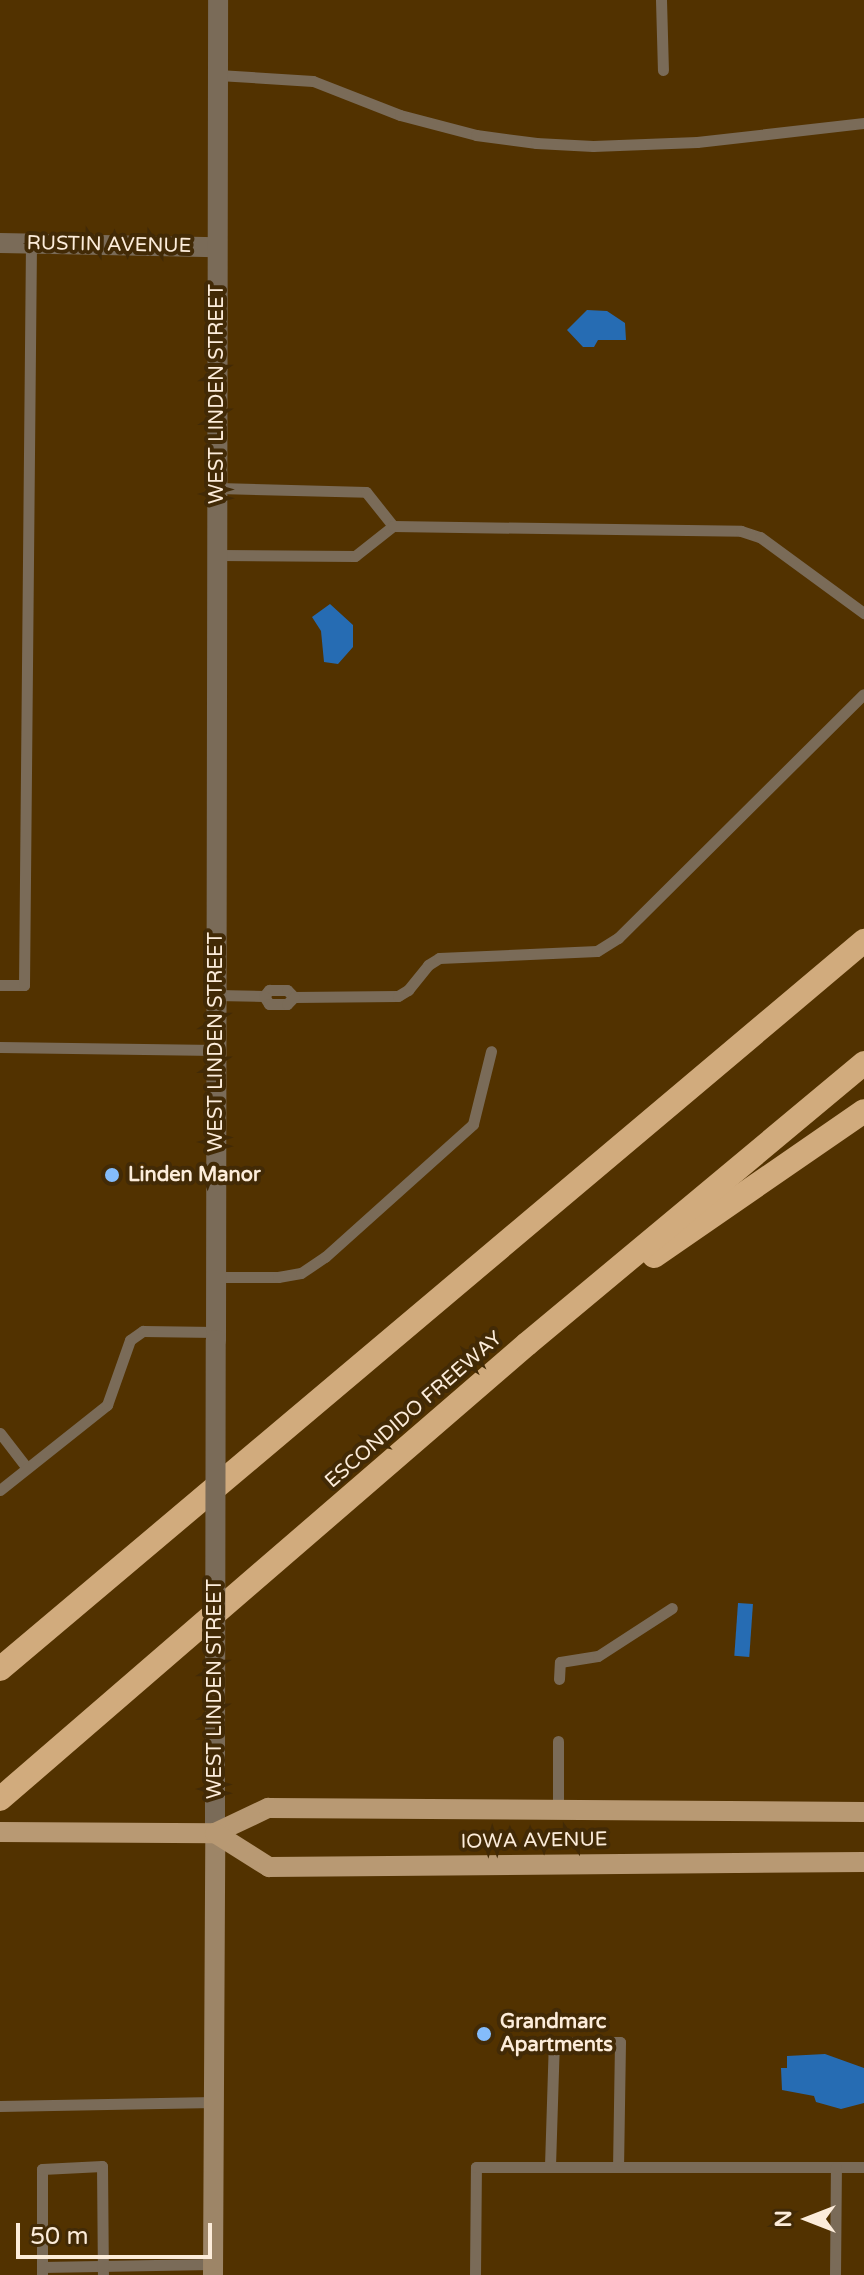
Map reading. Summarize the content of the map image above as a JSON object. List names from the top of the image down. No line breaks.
{"streets":{"highway":["ESCONDIDO FREEWAY"],"main road":["WEST LINDEN STREET","IOWA AVENUE"],"street":["RUSTIN AVENUE"]},"crossings":[["RUSTIN AVENUE","WEST LINDEN STREET"],["WEST LINDEN STREET","IOWA AVENUE"]],"places":["Linden Manor","Grandmarc Apartments"],"scale_bar":"50 m","north":"left"}
